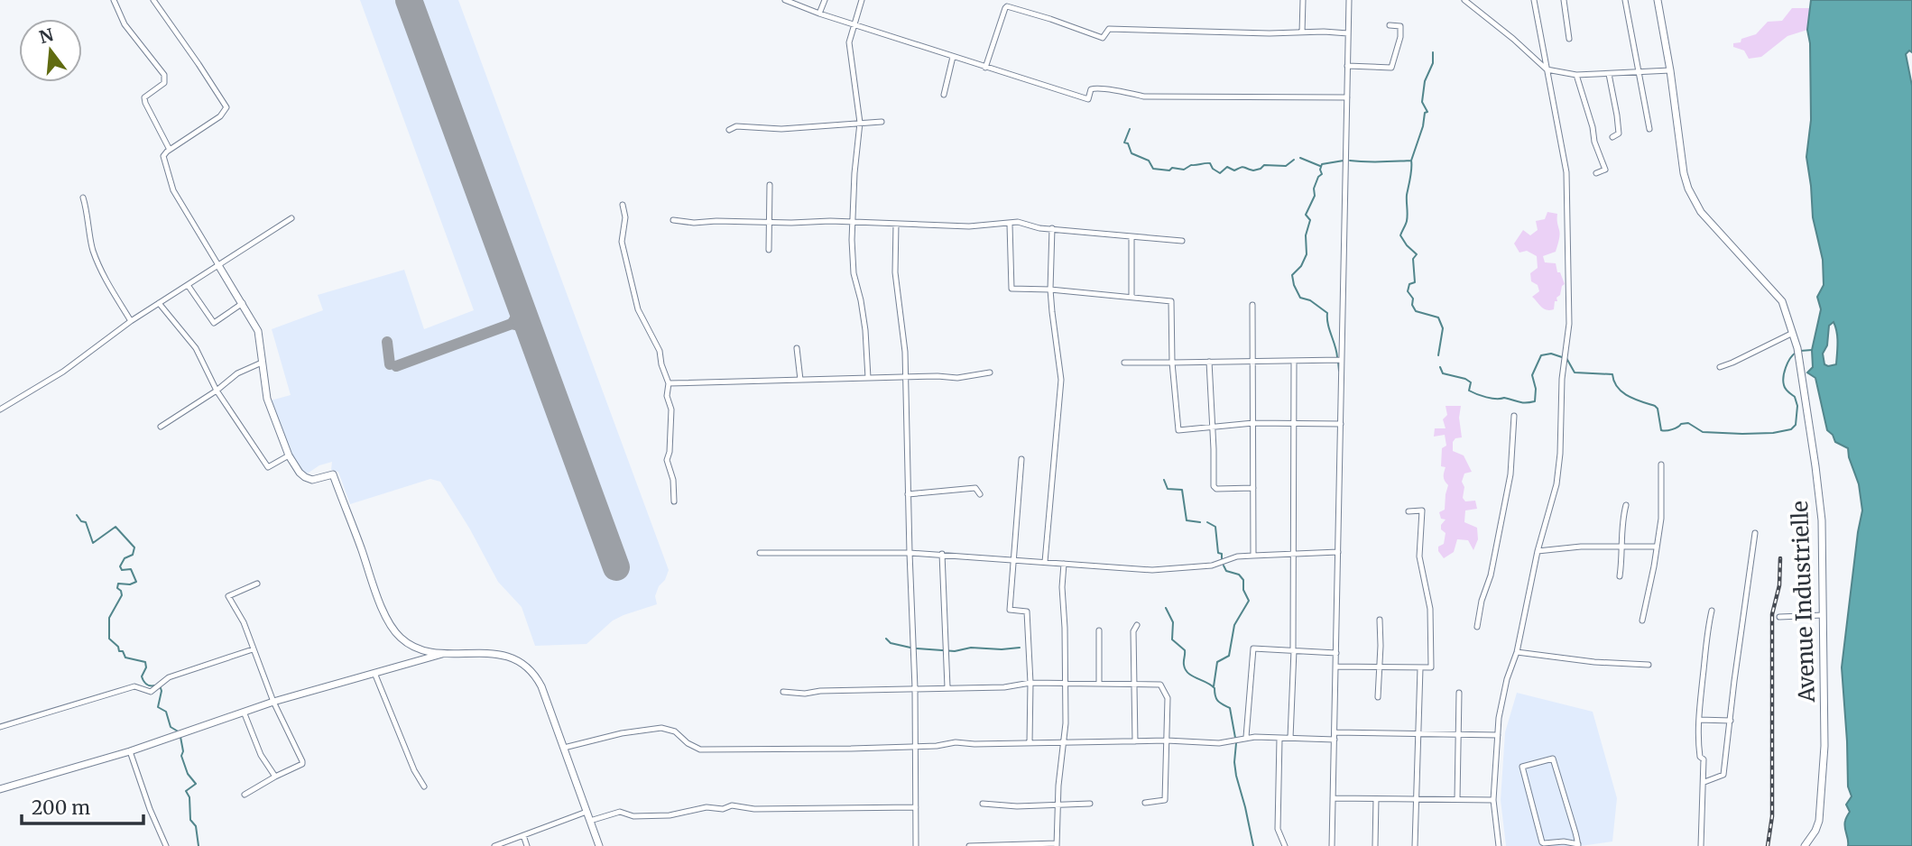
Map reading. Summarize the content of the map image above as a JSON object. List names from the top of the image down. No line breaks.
{"streets":{"street":["Avenue Industrielle"]},"scale_bar":"200 m","north":"top"}
